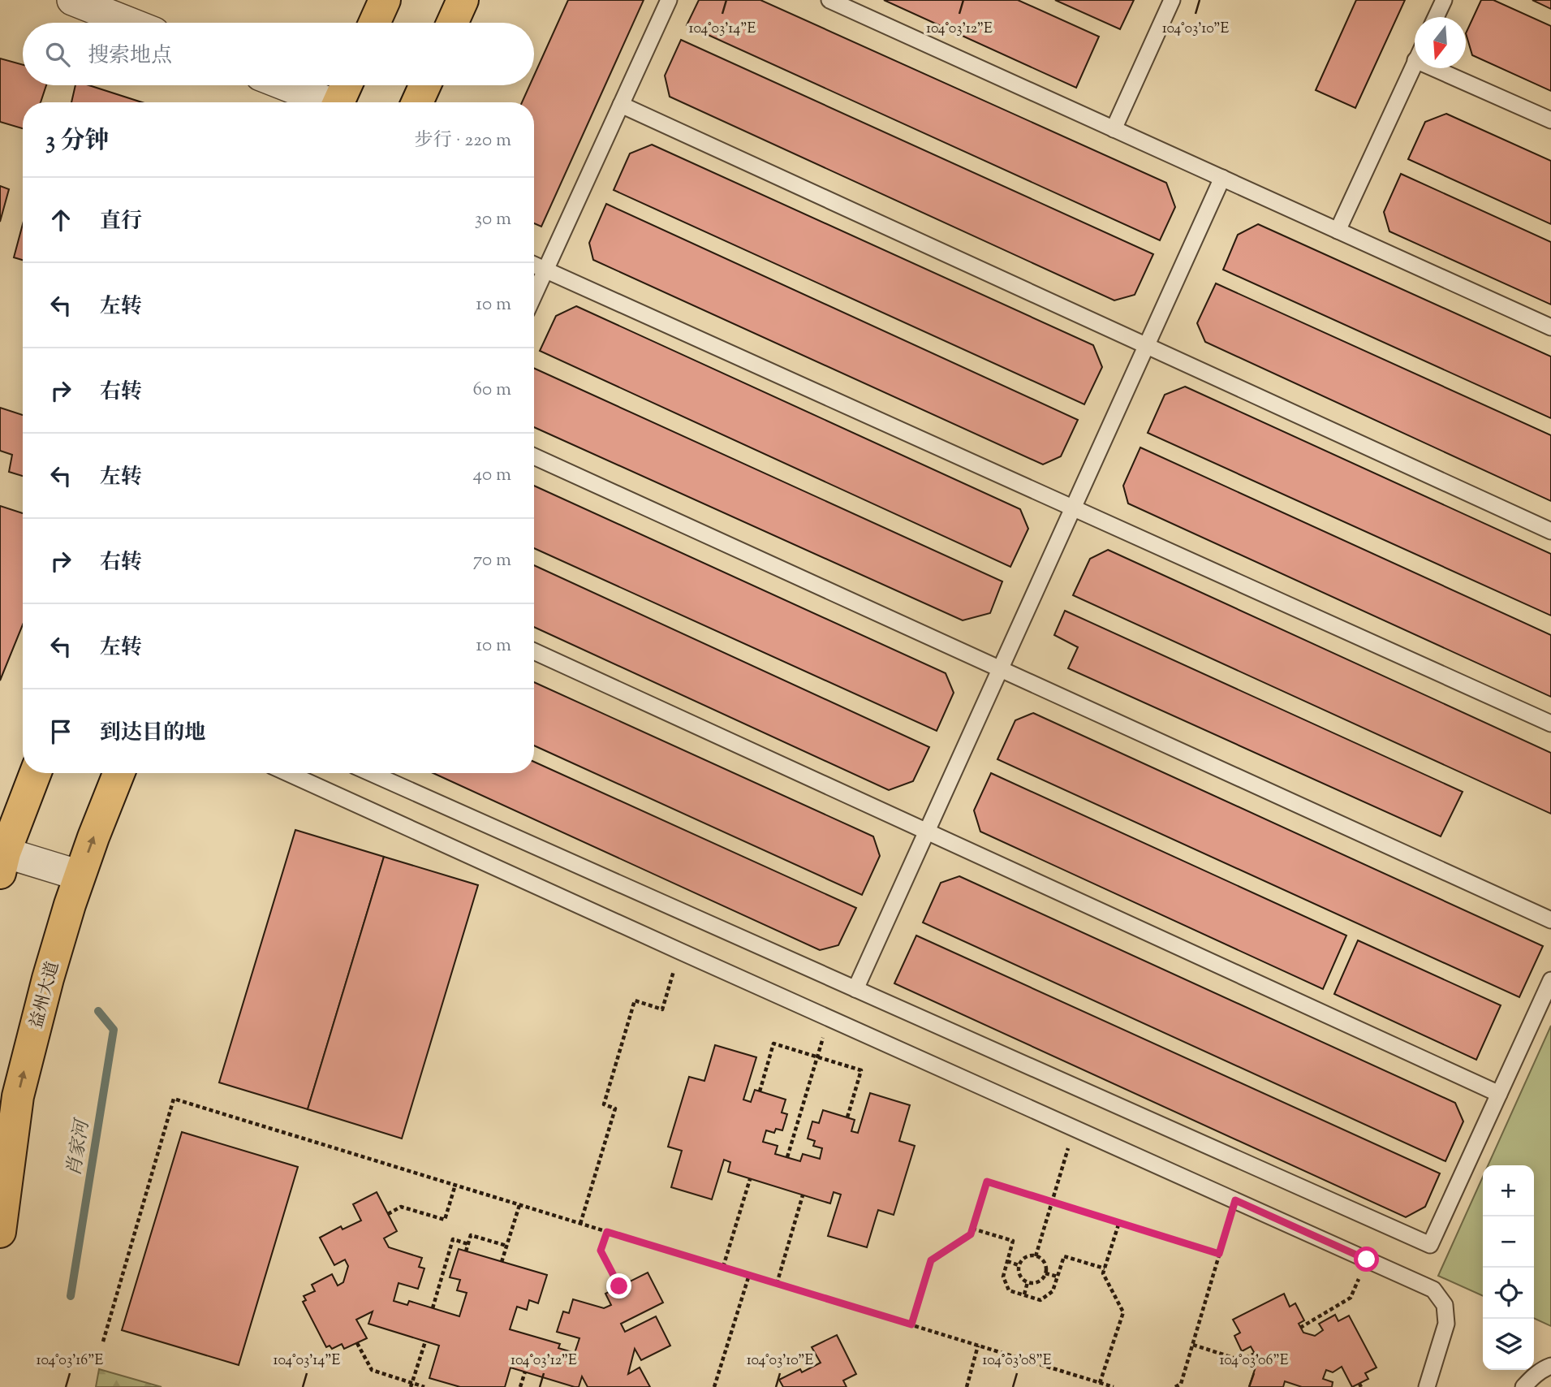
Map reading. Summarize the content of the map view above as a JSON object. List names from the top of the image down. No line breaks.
{"streets":{"main road":["益州大道"]},"one_way":["益州大道"],"water":["肖家河"],"north":"bottom","page":{"search":"搜索地点","heading":["3 分钟","步行 · 220 m"],"list":[["直行","30 m"],["左转","10 m"],["右转","60 m"],["左转","40 m"],["右转","70 m"],["左转","10 m"],"到达目的地"],"map_buttons":["+","−"]},"coordinates":["104°03'14\"E","104°03'12\"E","104°03'10\"E","104°03'16\"E","104°03'08\"E","104°03'06\"E"]}
